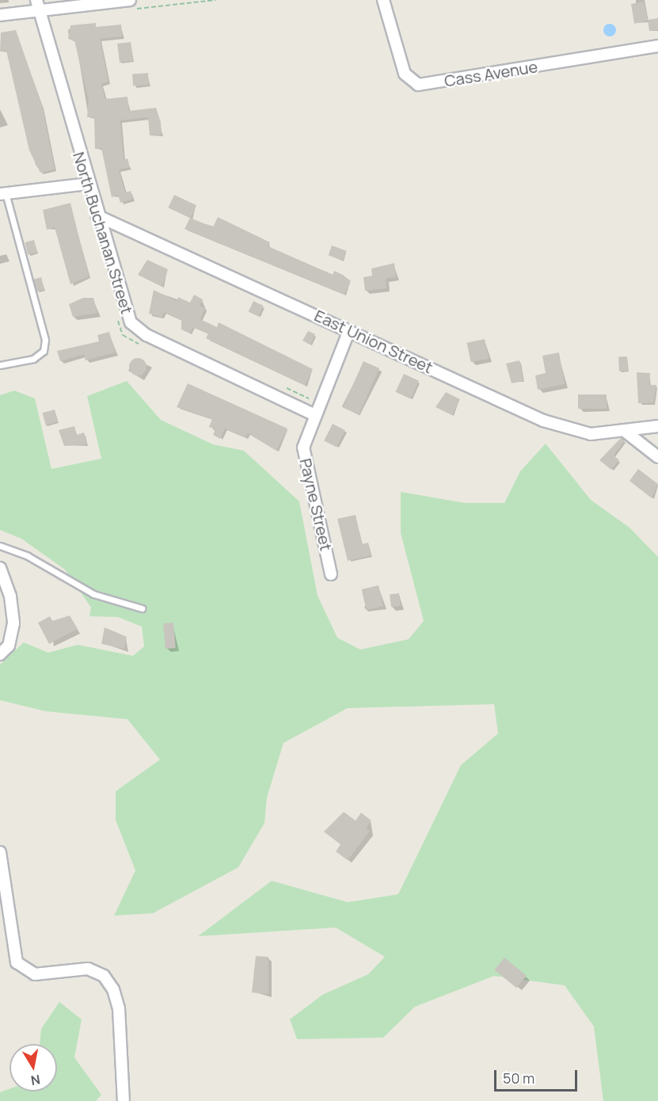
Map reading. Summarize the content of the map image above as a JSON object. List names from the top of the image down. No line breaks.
{"streets":{"street":["Cass Avenue","North Buchanan Street","East Union Street","Payne Street"]},"crossings":[["North Buchanan Street","East Union Street"],["North Buchanan Street","Payne Street"],["East Union Street","Payne Street"]],"scale_bar":"50 m","north":"bottom"}
